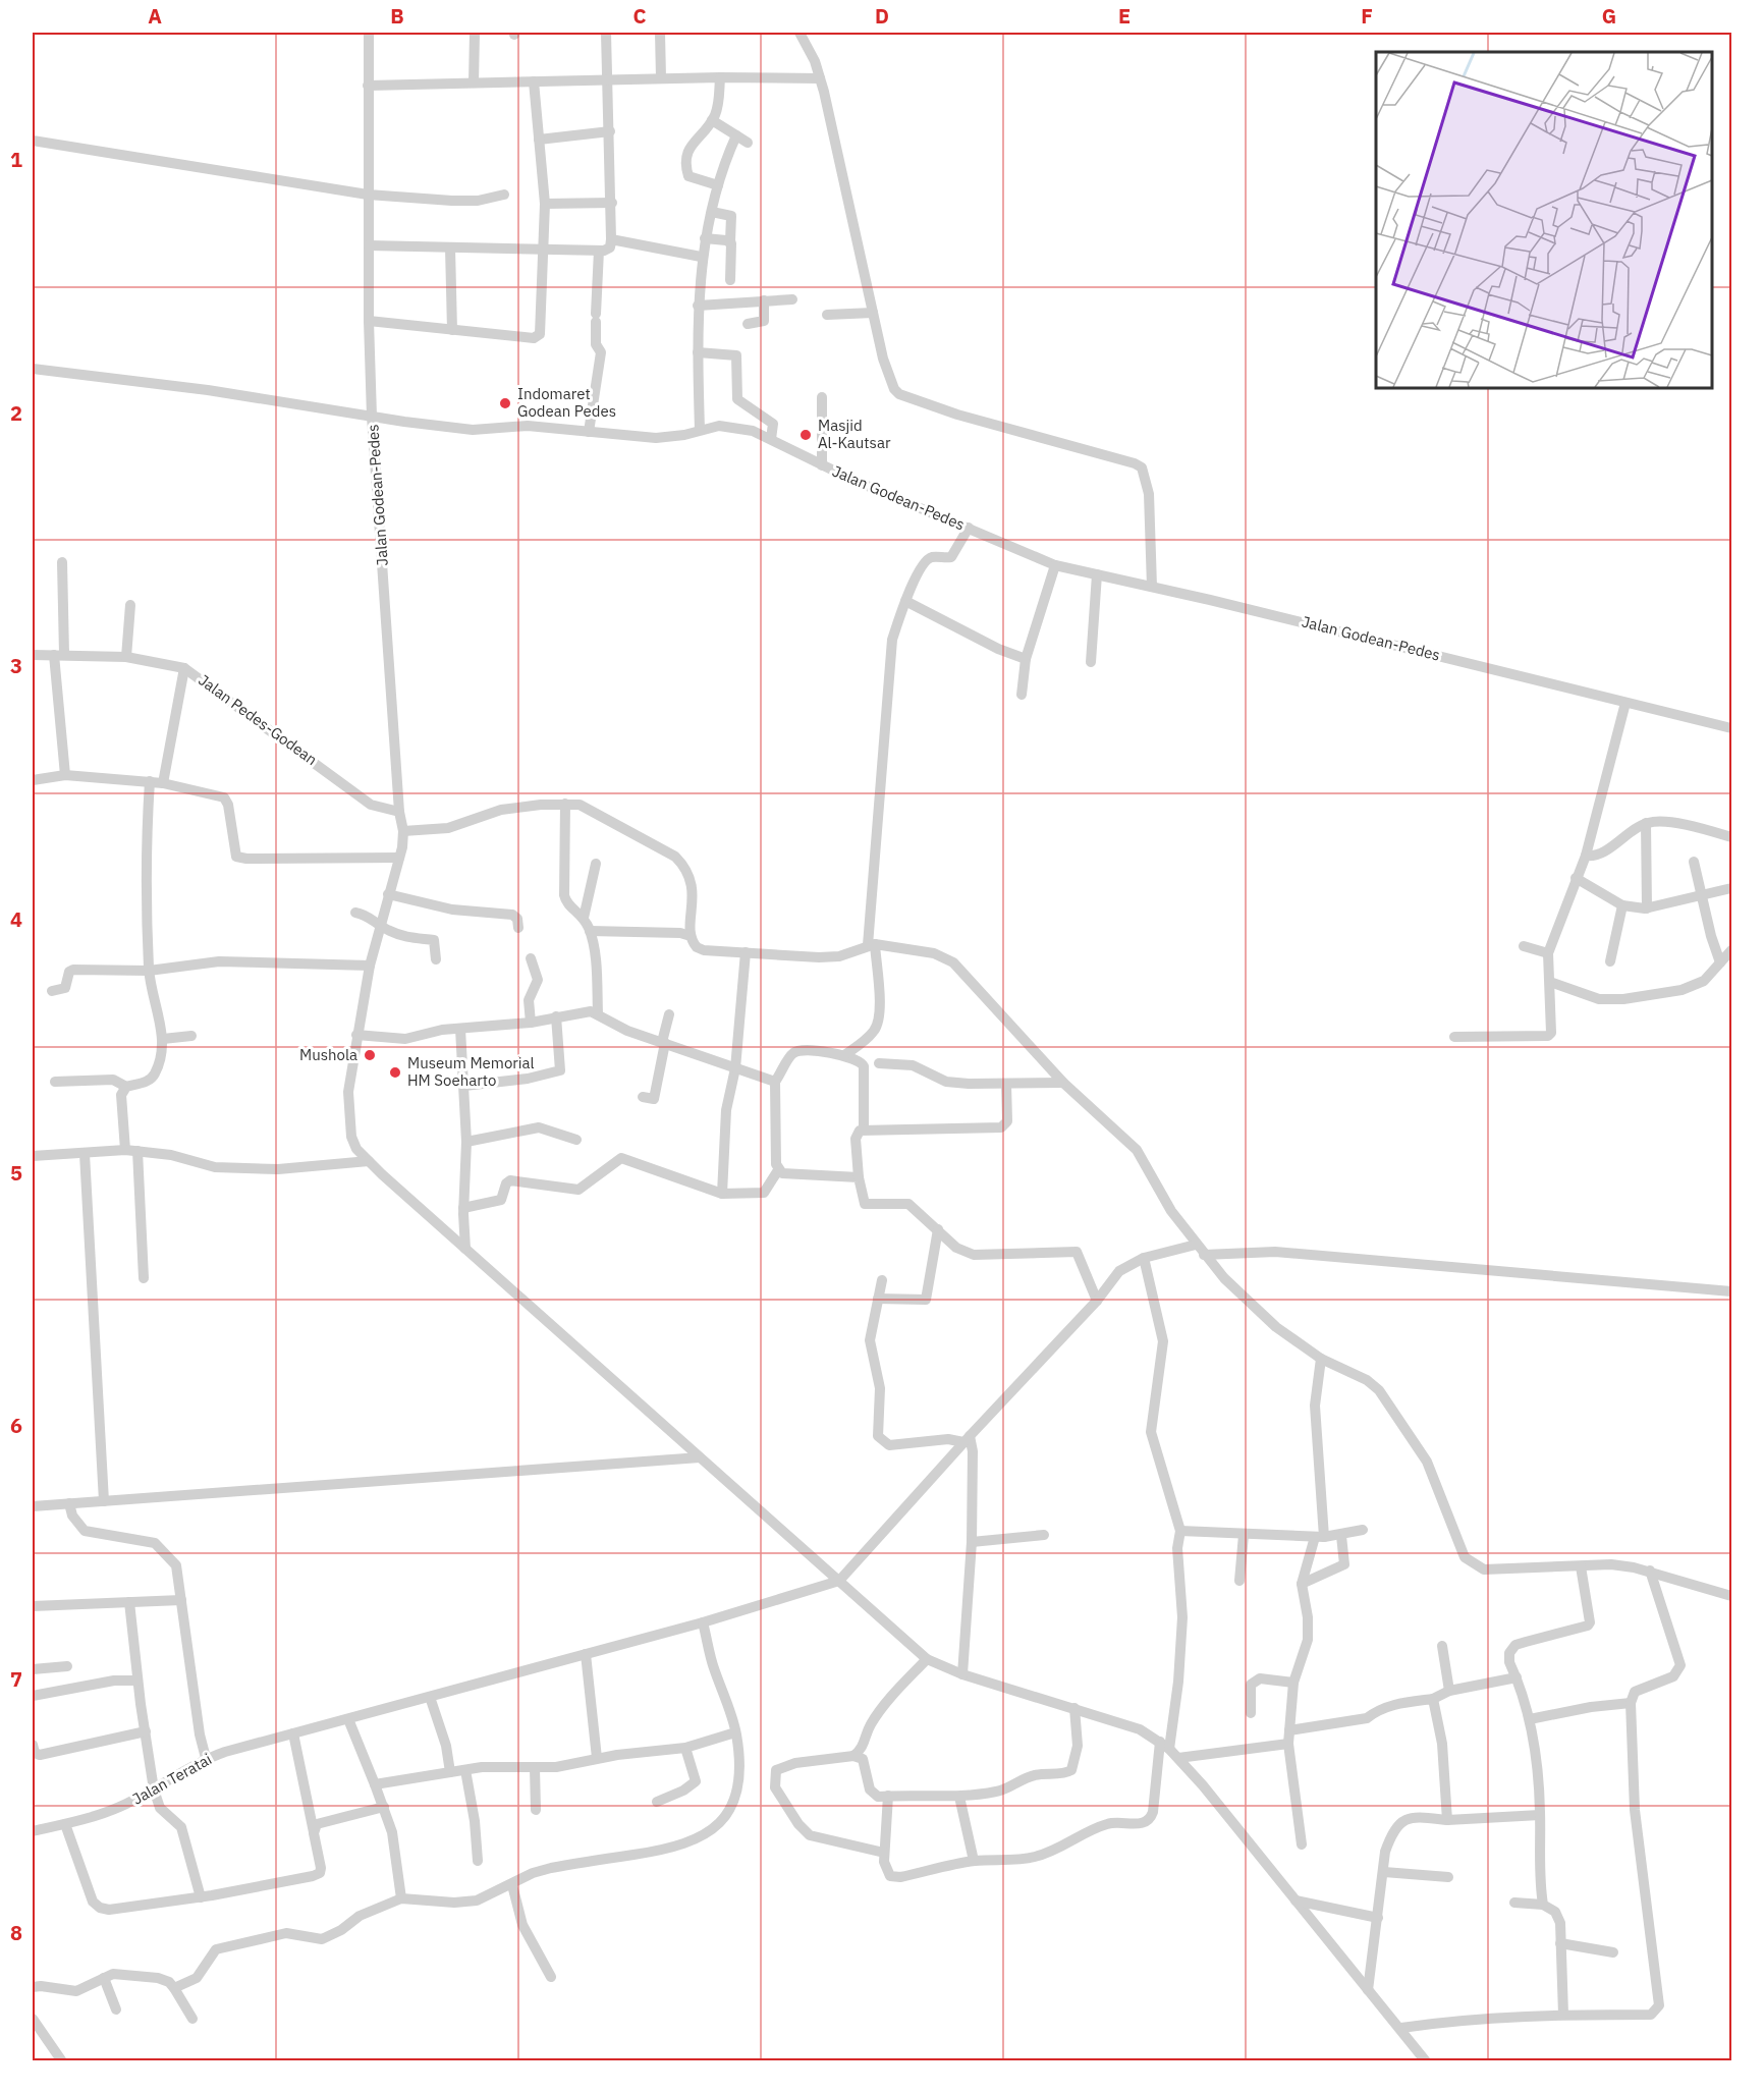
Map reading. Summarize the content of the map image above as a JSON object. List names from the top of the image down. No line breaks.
{"streets":{"street":["Jalan Godean-Pedes","Jalan Pedes-Godean","Jalan Teratai"]},"crossings":[["Jalan Godean-Pedes","Jalan Pedes-Godean"]],"places":["Indomaret Godean Pedes","Masjid Al-Kautsar","Mushola","Museum Memorial HM Soeharto"],"grid":{"columns":["A","B","C","D","E","F","G"],"rows":["1","2","3","4","5","6","7","8"]}}
